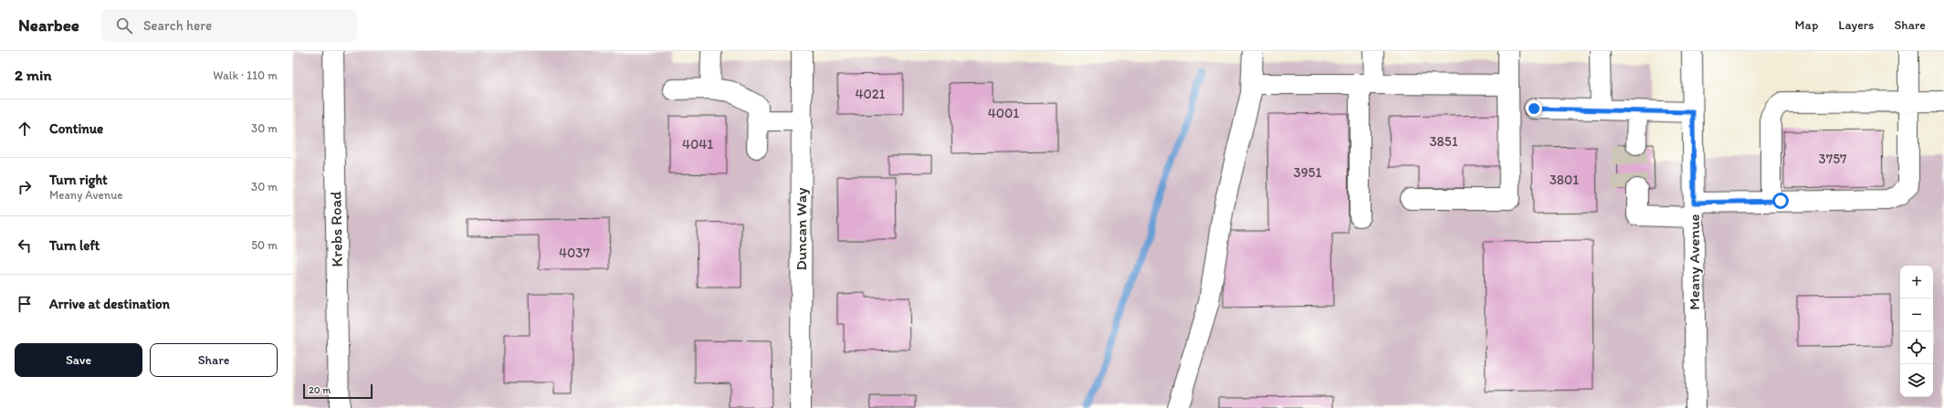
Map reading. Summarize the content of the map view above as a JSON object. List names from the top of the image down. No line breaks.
{"streets":{"street":["Krebs Road","Duncan Way","Meany Avenue"]},"house_numbers":["4021","4001","3851","4041","3757","3951","3801","4037"],"scale_bar":"20 m","page":{"header":"Nearbee","search":"Search here","nav":["Map","Layers","Share"],"heading":["2 min","Walk · 110 m"],"list":[["Continue","30 m"],["Turn right","Meany Avenue","30 m"],["Turn left","50 m"],"Arrive at destination"],"map_buttons":["+","−"],"buttons":["Save","Share"],"scale":"20 m"}}
